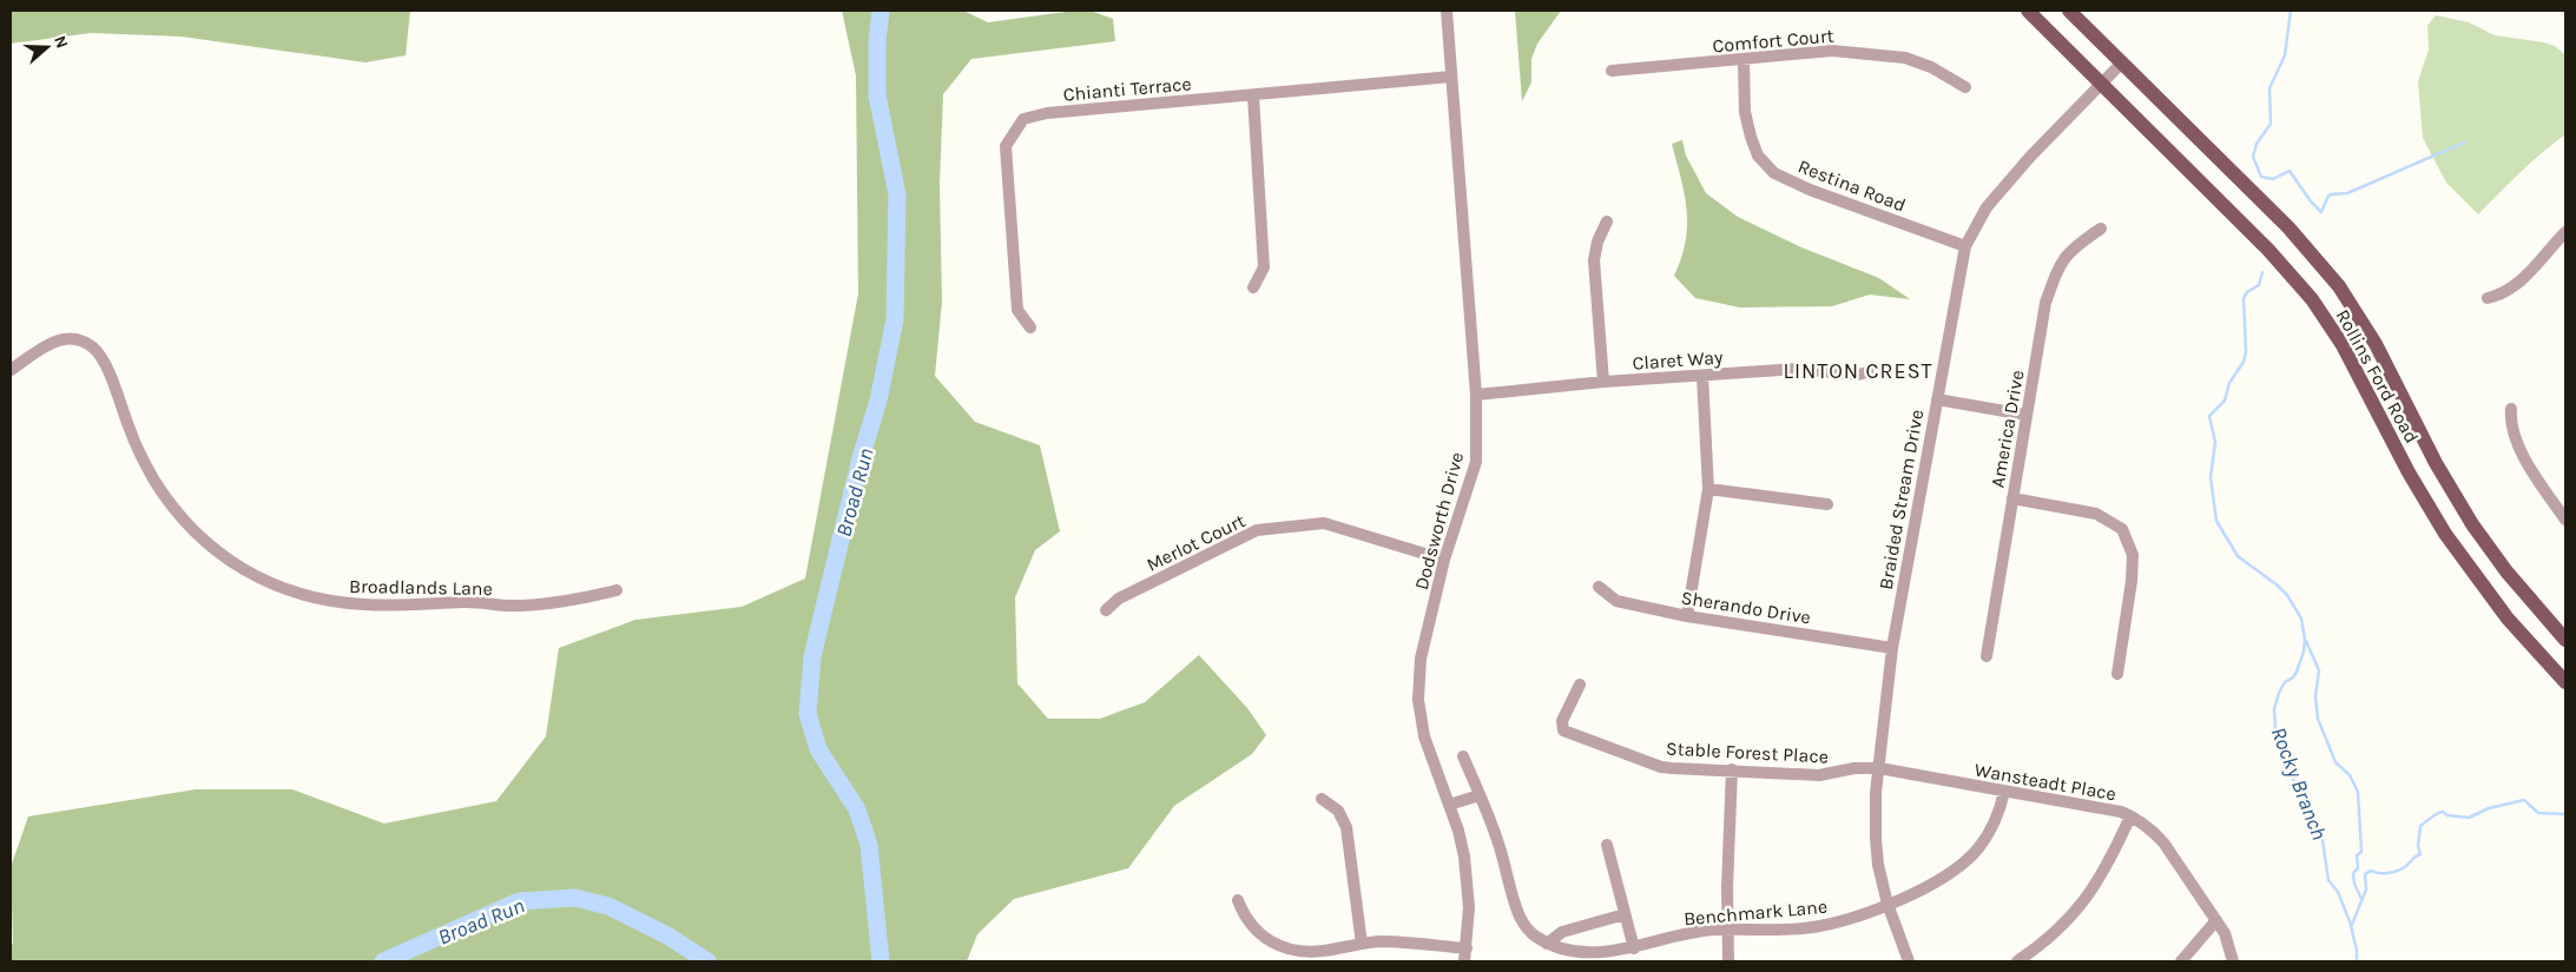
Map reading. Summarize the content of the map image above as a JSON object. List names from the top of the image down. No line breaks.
{"streets":{"main road":["Rollins Ford Road"],"street":["Comfort Court","Chianti Terrace","Restina Road","Claret Way","America Drive","Braided Stream Drive","Dodsworth Drive","Merlot Court","Broadlands Lane","Sherando Drive","Stable Forest Place","Wansteadt Place","Benchmark Lane"]},"crossings":[["Comfort Court","Restina Road"],["Chianti Terrace","Dodsworth Drive"],["Restina Road","Braided Stream Drive"],["Claret Way","Dodsworth Drive"],["Rollins Ford Road","Braided Stream Drive"],["Braided Stream Drive","Sherando Drive"],["Braided Stream Drive","Stable Forest Place"],["Braided Stream Drive","Wansteadt Place"],["Braided Stream Drive","Benchmark Lane"],["Dodsworth Drive","Merlot Court"],["Stable Forest Place","Wansteadt Place"],["Wansteadt Place","Benchmark Lane"]],"districts":["LINTON CREST"],"water":["Broad Run","Rocky Branch"],"north":"right"}
